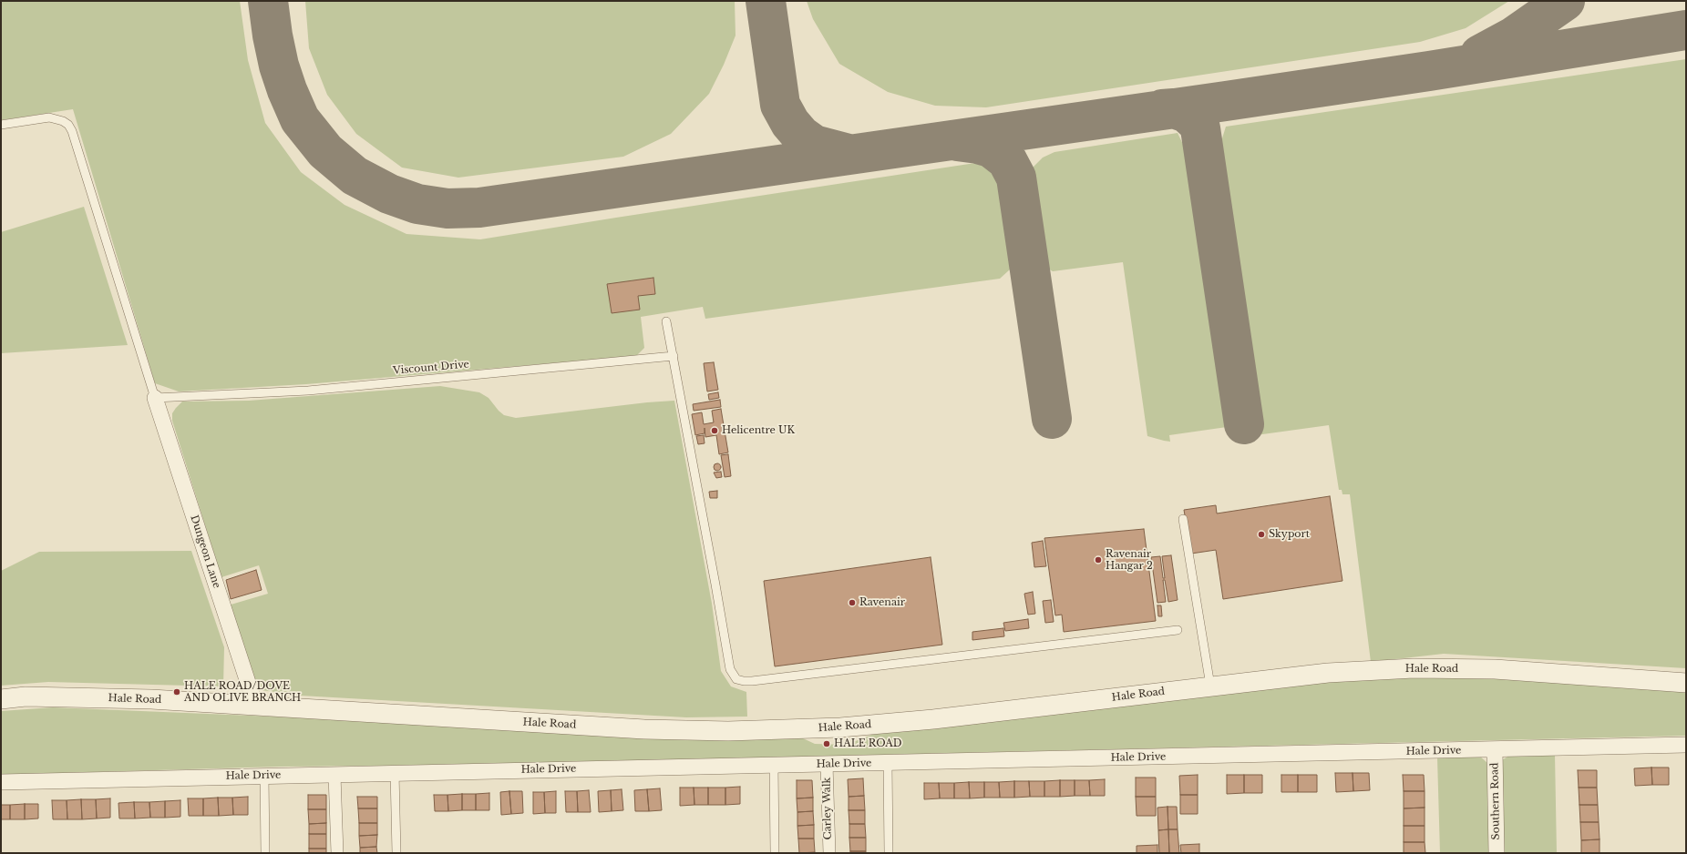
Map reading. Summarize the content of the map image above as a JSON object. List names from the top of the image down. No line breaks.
{"streets":{"street":["Dungeon Lane","Hale Road","Hale Drive","Southern Road","Carley Walk"],"lane":["Viscount Drive"]},"crossings":[["Viscount Drive","Dungeon Lane"],["Dungeon Lane","Hale Road"],["Hale Drive","Southern Road"],["Hale Drive","Carley Walk"]],"places":["Helicentre UK","Skyport","Ravenair Hangar 2","Ravenair","HALE ROAD/DOVE AND OLIVE BRANCH","HALE ROAD"]}
